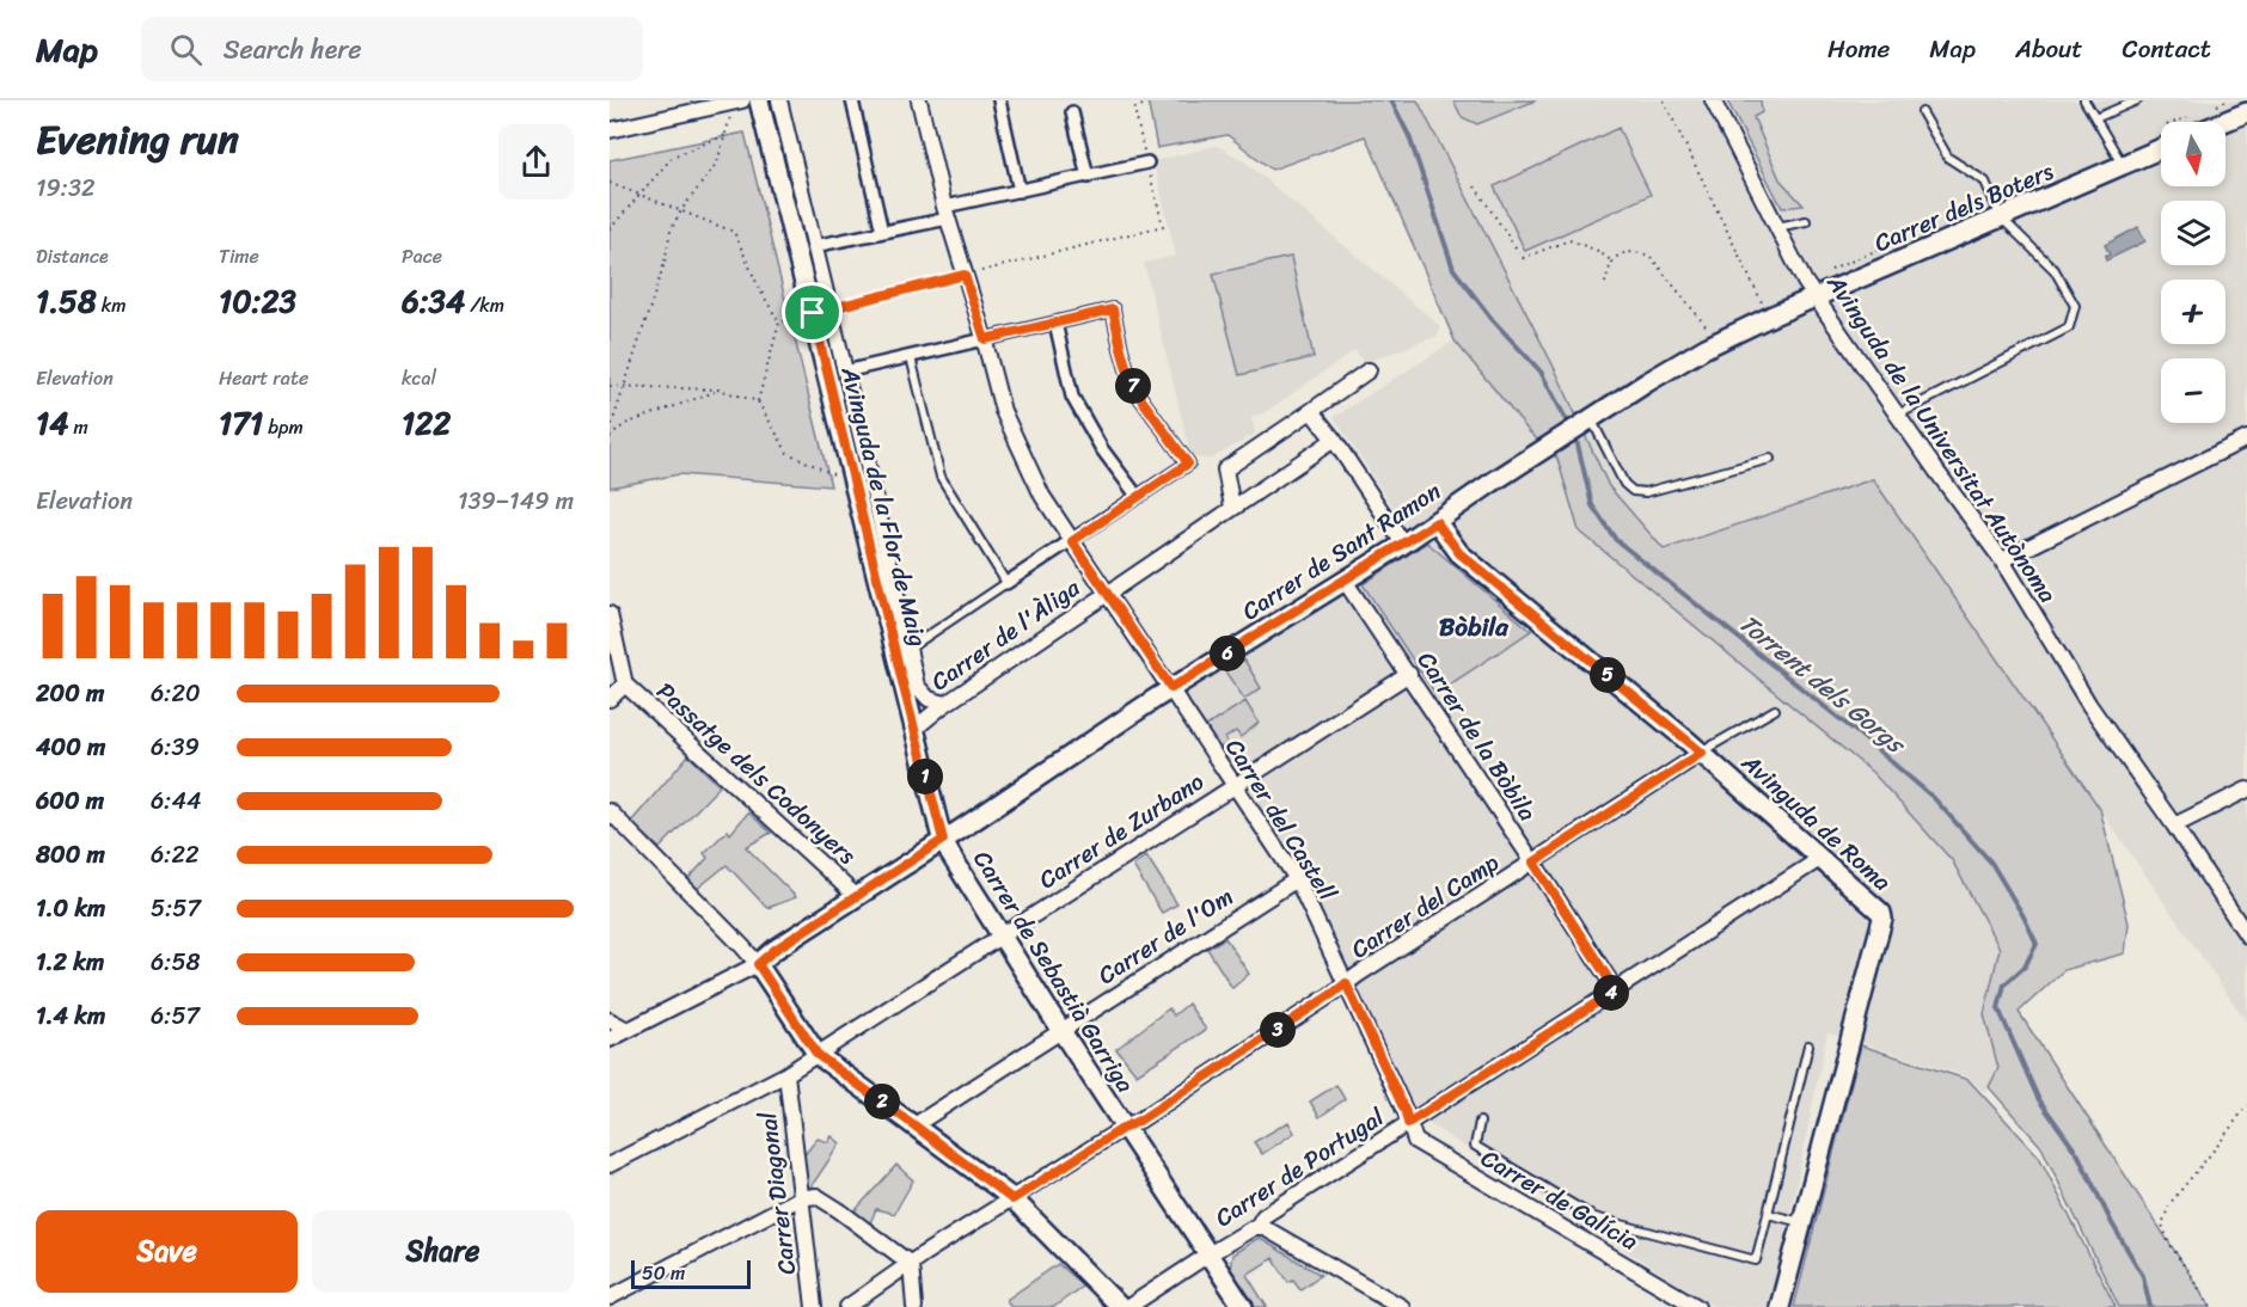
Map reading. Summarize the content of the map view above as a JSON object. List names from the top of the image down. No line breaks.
{"streets":{"street":["Carrer dels Boters","Avinguda de la Universitat Autònoma","Avinguda de la Flor de Maig","Carrer de Sant Ramon","Carrer de l'Àliga","Carrer de la Bòbila","Passatge dels Codonyers","Carrer del Castell","Avinguda de Roma","Carrer de Zurbano","Carrer del Camp","Carrer de l'Om","Carrer de Sebastià Garriga","Carrer de Portugal","Carrer Diagonal","Carrer de Galícia"]},"crossings":[["Carrer dels Boters","Avinguda de la Universitat Autònoma"],["Carrer dels Boters","Carrer de Sant Ramon"],["Avinguda de la Flor de Maig","Carrer de Sant Ramon"],["Avinguda de la Flor de Maig","Carrer de l'Àliga"],["Avinguda de la Flor de Maig","Carrer de Sebastià Garriga"],["Carrer de Sant Ramon","Carrer de la Bòbila"],["Carrer de Sant Ramon","Passatge dels Codonyers"],["Carrer de Sant Ramon","Carrer del Castell"],["Carrer de Sant Ramon","Avinguda de Roma"],["Carrer de Sant Ramon","Carrer de Sebastià Garriga"],["Carrer de l'Àliga","Carrer del Castell"],["Carrer de la Bòbila","Carrer de Zurbano"],["Carrer de la Bòbila","Carrer del Camp"],["Carrer de la Bòbila","Carrer de Portugal"],["Carrer del Castell","Carrer de Zurbano"],["Carrer del Castell","Carrer del Camp"],["Carrer del Castell","Carrer de l'Om"],["Carrer del Castell","Carrer de Portugal"],["Carrer del Castell","Carrer de Galícia"],["Avinguda de Roma","Carrer del Camp"],["Avinguda de Roma","Carrer de Portugal"],["Carrer de Zurbano","Carrer de Sebastià Garriga"],["Carrer de Zurbano","Carrer Diagonal"],["Carrer del Camp","Carrer de Sebastià Garriga"],["Carrer de l'Om","Carrer de Sebastià Garriga"],["Carrer de Sebastià Garriga","Carrer de Portugal"],["Carrer de Portugal","Carrer de Galícia"]],"districts":["Bòbila"],"water":["Torrent dels Gorgs"],"scale_bar":"50 m","north":"bottom","page":{"header":"Map","search":"Search here","nav":["Home","Map","About","Contact"],"heading":["Evening run","19:32"],"map_buttons":["+","−"],"stats":[["Distance","1.58 km"],["Time","10:23"],["Pace","6:34 /km"],["Elevation","14 m"],["Heart rate","171 bpm"],["kcal","122"]],"pins":["7","6","5","1","4","3","2"],"chart":["Elevation","139–149 m"],"list":[{"name":"200 m","note":"6:20"},{"name":"400 m","note":"6:39"},{"name":"600 m","note":"6:44"},{"name":"800 m","note":"6:22"},{"name":"1.0 km","note":"5:57"},{"name":"1.2 km","note":"6:58"},{"name":"1.4 km","note":"6:57"}],"buttons":["Save","Share"],"scale":"50 m"}}
